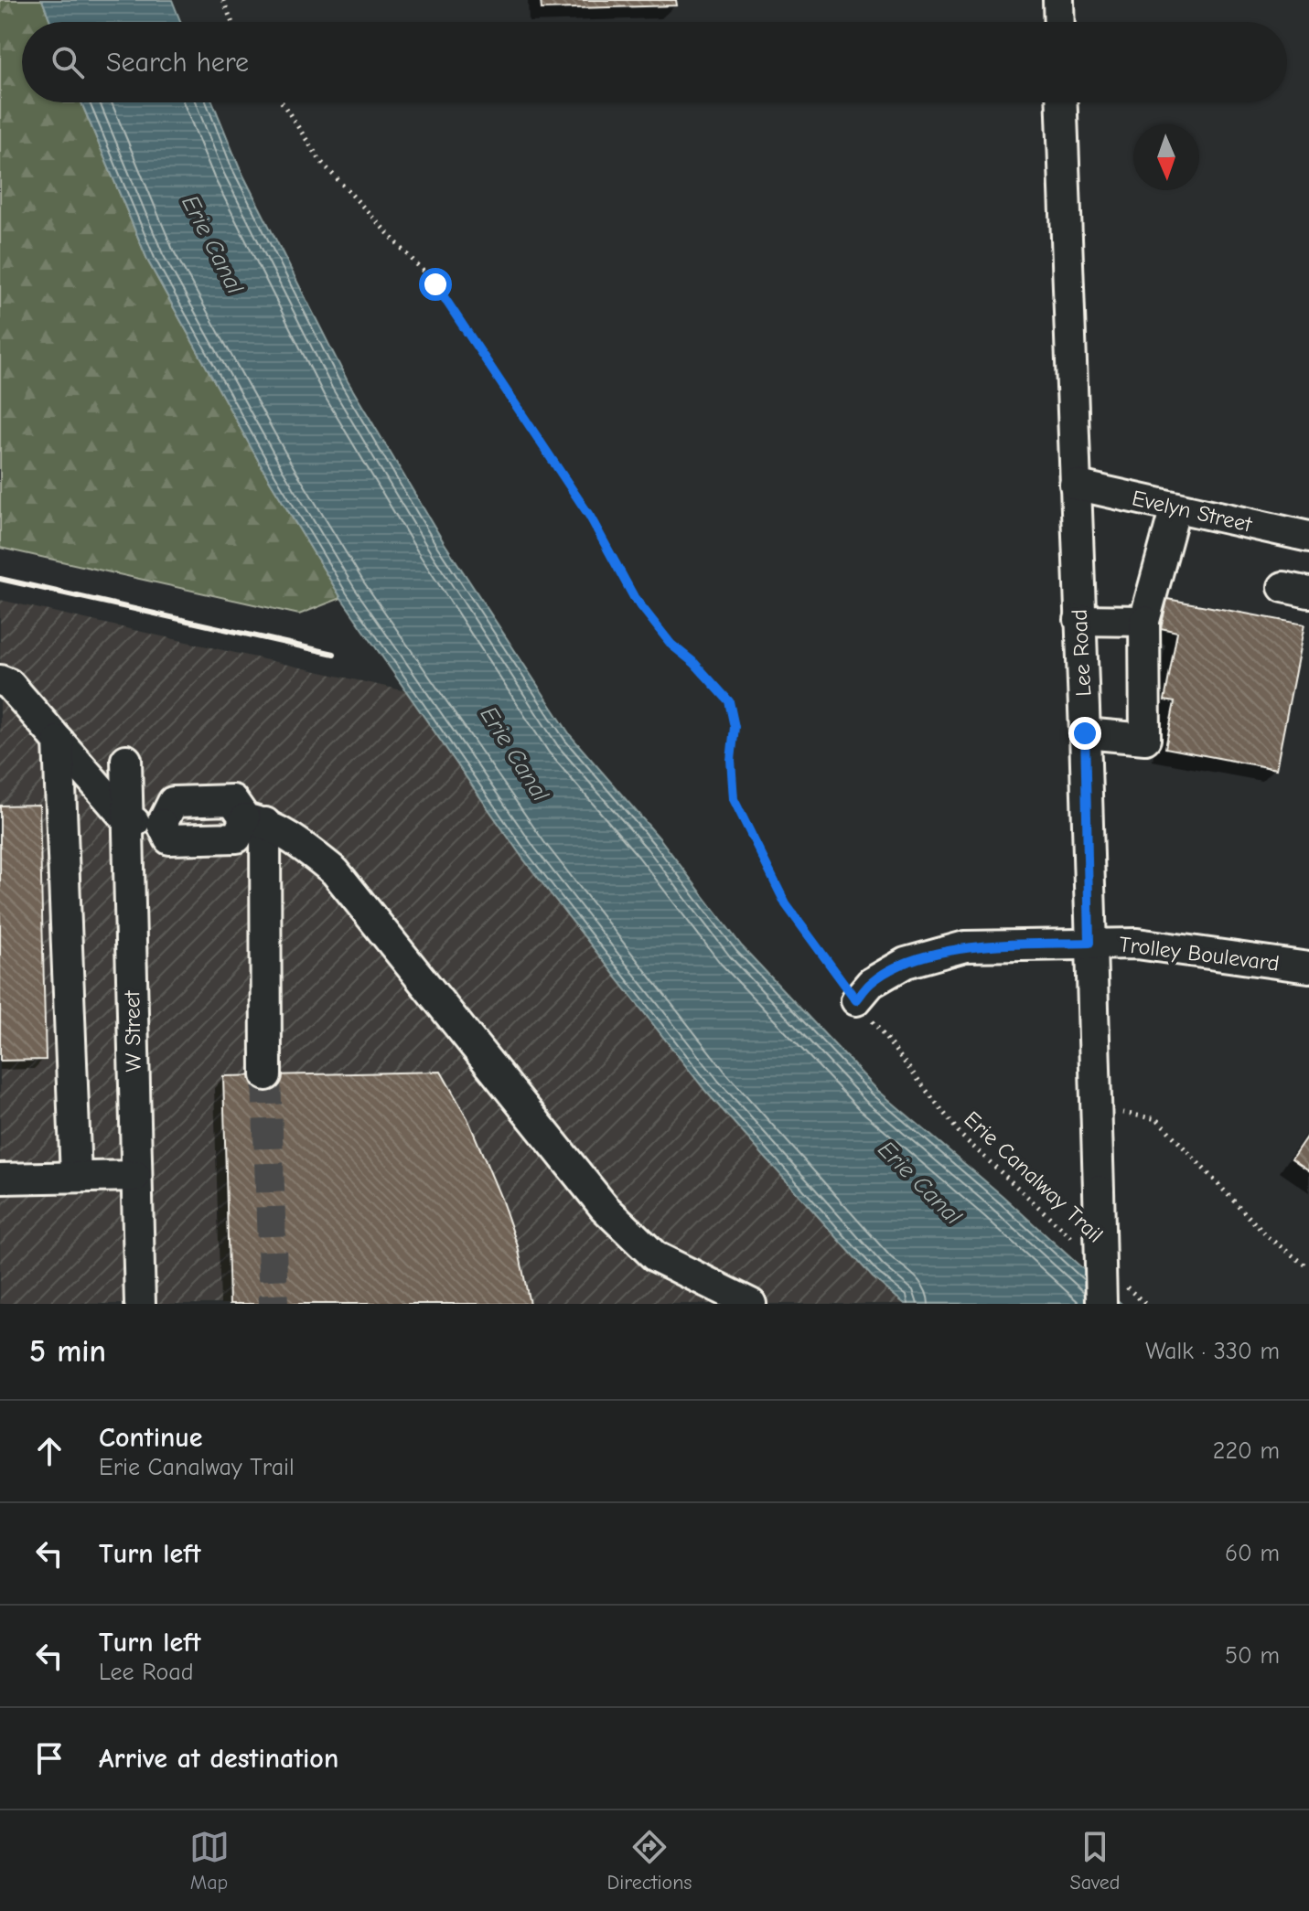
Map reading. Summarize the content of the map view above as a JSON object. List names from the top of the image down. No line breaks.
{"streets":{"street":["Evelyn Street","Lee Road","Trolley Boulevard","W Street"],"path":["Erie Canalway Trail"]},"crossings":[["Evelyn Street","Lee Road"],["Lee Road","Trolley Boulevard"],["Trolley Boulevard","Erie Canalway Trail"]],"water":["Erie Canal"],"north":"bottom","page":{"search":"Search here","heading":["5 min","Walk · 330 m"],"list":[["Continue","Erie Canalway Trail","220 m"],["Turn left","60 m"],["Turn left","Lee Road","50 m"],"Arrive at destination"],"nav":["Map","Directions","Saved"]}}
